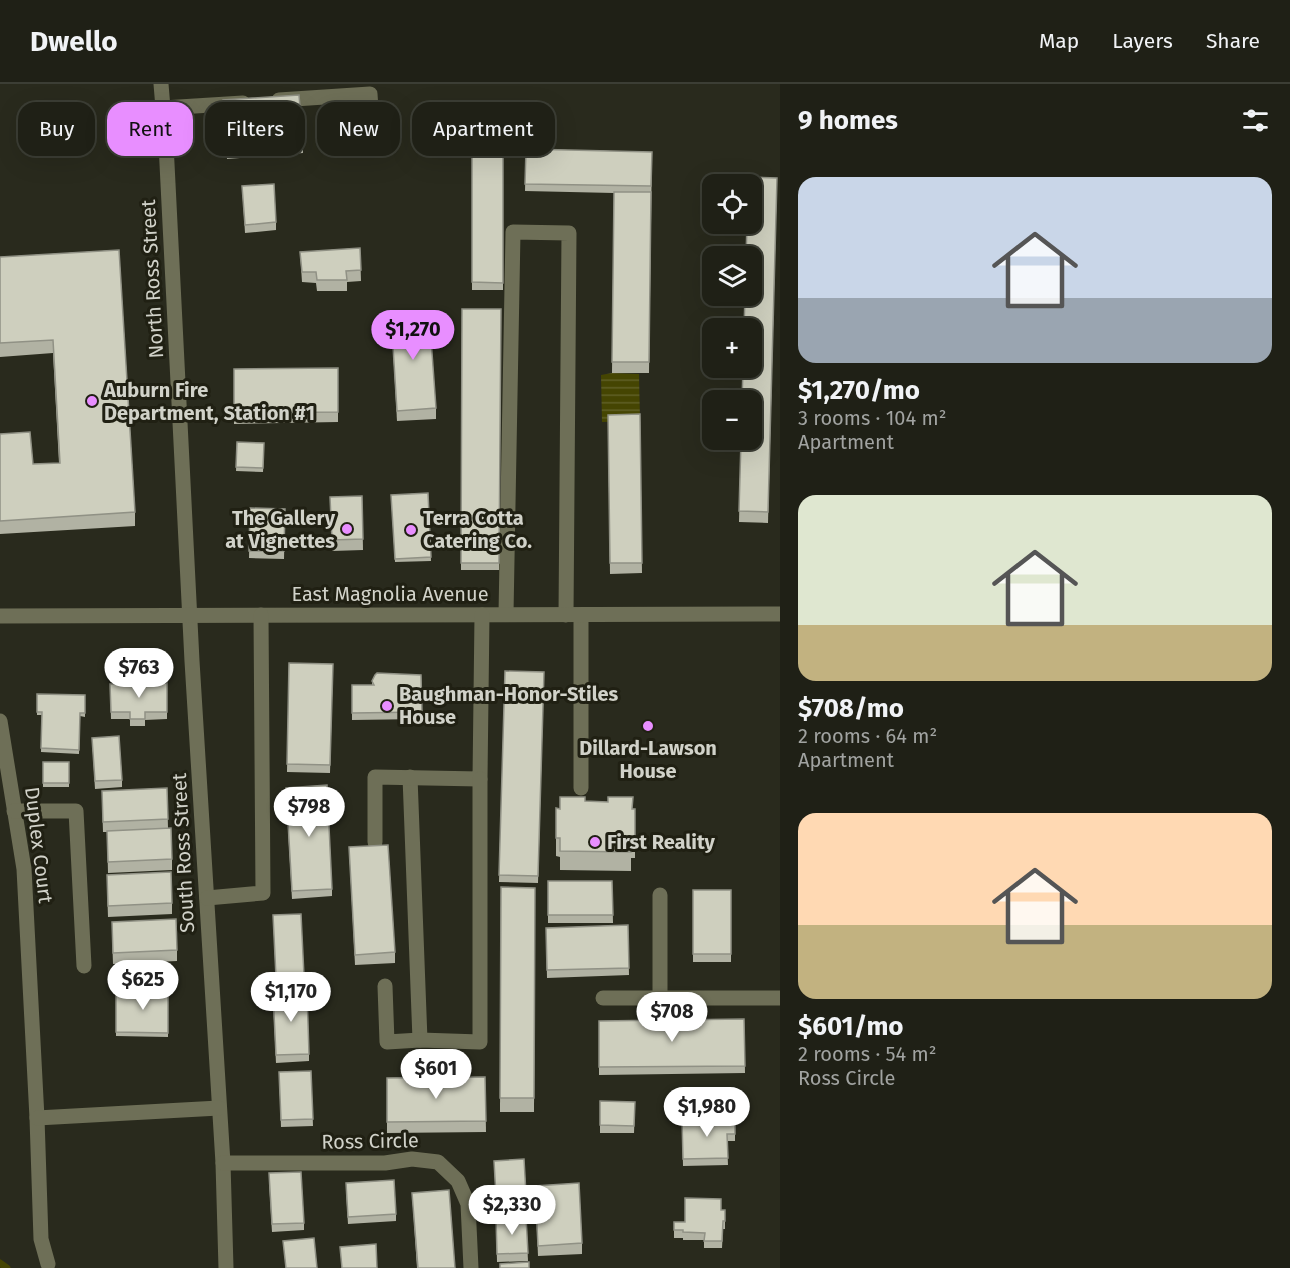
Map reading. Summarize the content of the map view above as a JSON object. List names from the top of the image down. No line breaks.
{"streets":{"street":["North Ross Street","East Magnolia Avenue","Duplex Court","South Ross Street","Ross Circle"]},"crossings":[["North Ross Street","East Magnolia Avenue"],["North Ross Street","South Ross Street"],["East Magnolia Avenue","South Ross Street"],["South Ross Street","Ross Circle"]],"places":["Auburn Fire Department, Station #1","The Gallery at Vignettes","Terra Cotta Catering Co.","Baughman-Honor-Stiles House","Dillard-Lawson House","First Reality"],"page":{"header":"Dwello","nav":["Map","Layers","Share"],"heading":"9 homes","chip":["Buy","Rent","Filters","New","Apartment"],"list":[{"name":"$1,270/mo","note":"3 rooms · 104 m² · Apartment"},{"name":"$708/mo","note":"2 rooms · 64 m² · Apartment"},{"name":"$601/mo","note":"2 rooms · 54 m² · Ross Circle"}],"map_buttons":["+","−"],"price":["$1,270","$763","$798","$625","$1,170","$708","$601","$1,980","$2,330"]}}
